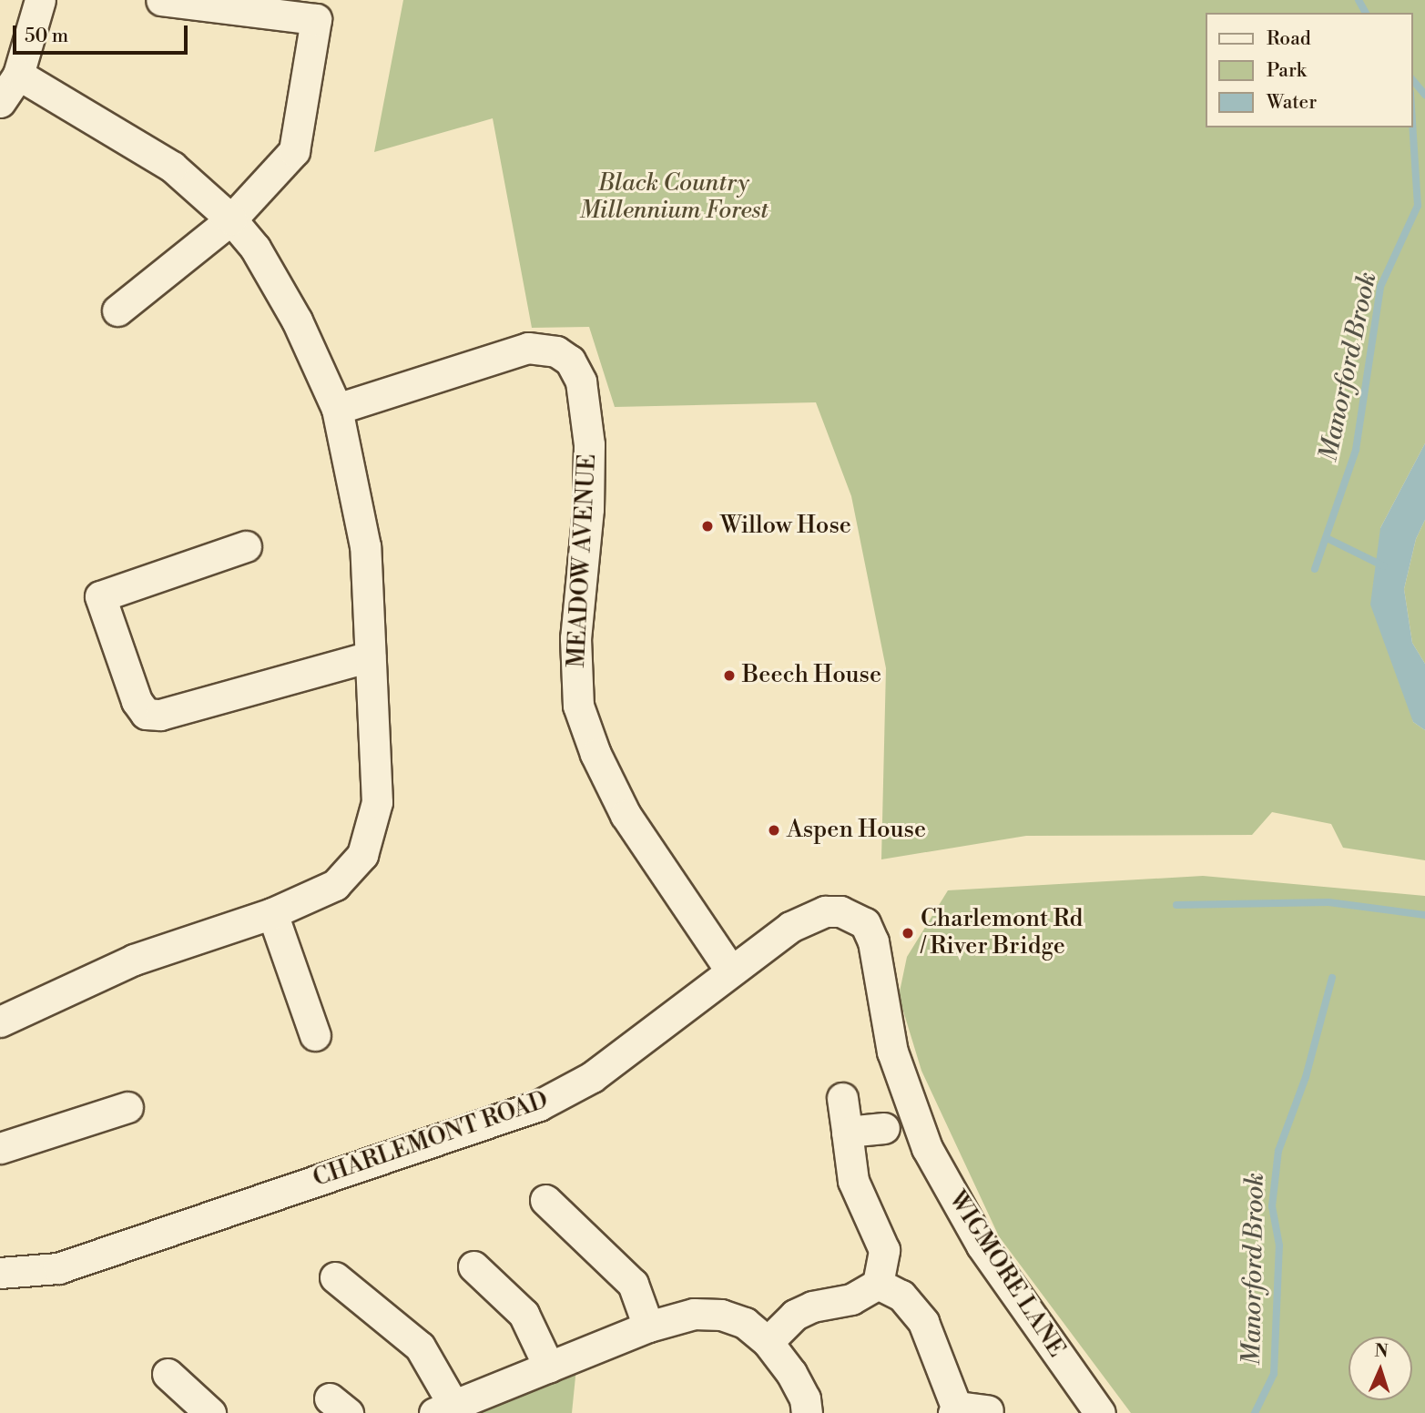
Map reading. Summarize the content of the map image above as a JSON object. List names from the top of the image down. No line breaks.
{"streets":{"street":["MEADOW AVENUE","CHARLEMONT ROAD","WIGMORE LANE"]},"crossings":[["MEADOW AVENUE","CHARLEMONT ROAD"],["CHARLEMONT ROAD","WIGMORE LANE"]],"water":["Manorford Brook"],"parks":["Black Country Millennium Forest"],"places":["Willow Hose","Beech House","Aspen House","Charlemont Rd / River Bridge"],"legend":["Road","Park","Water"],"scale_bar":"50 m","north":"top"}
